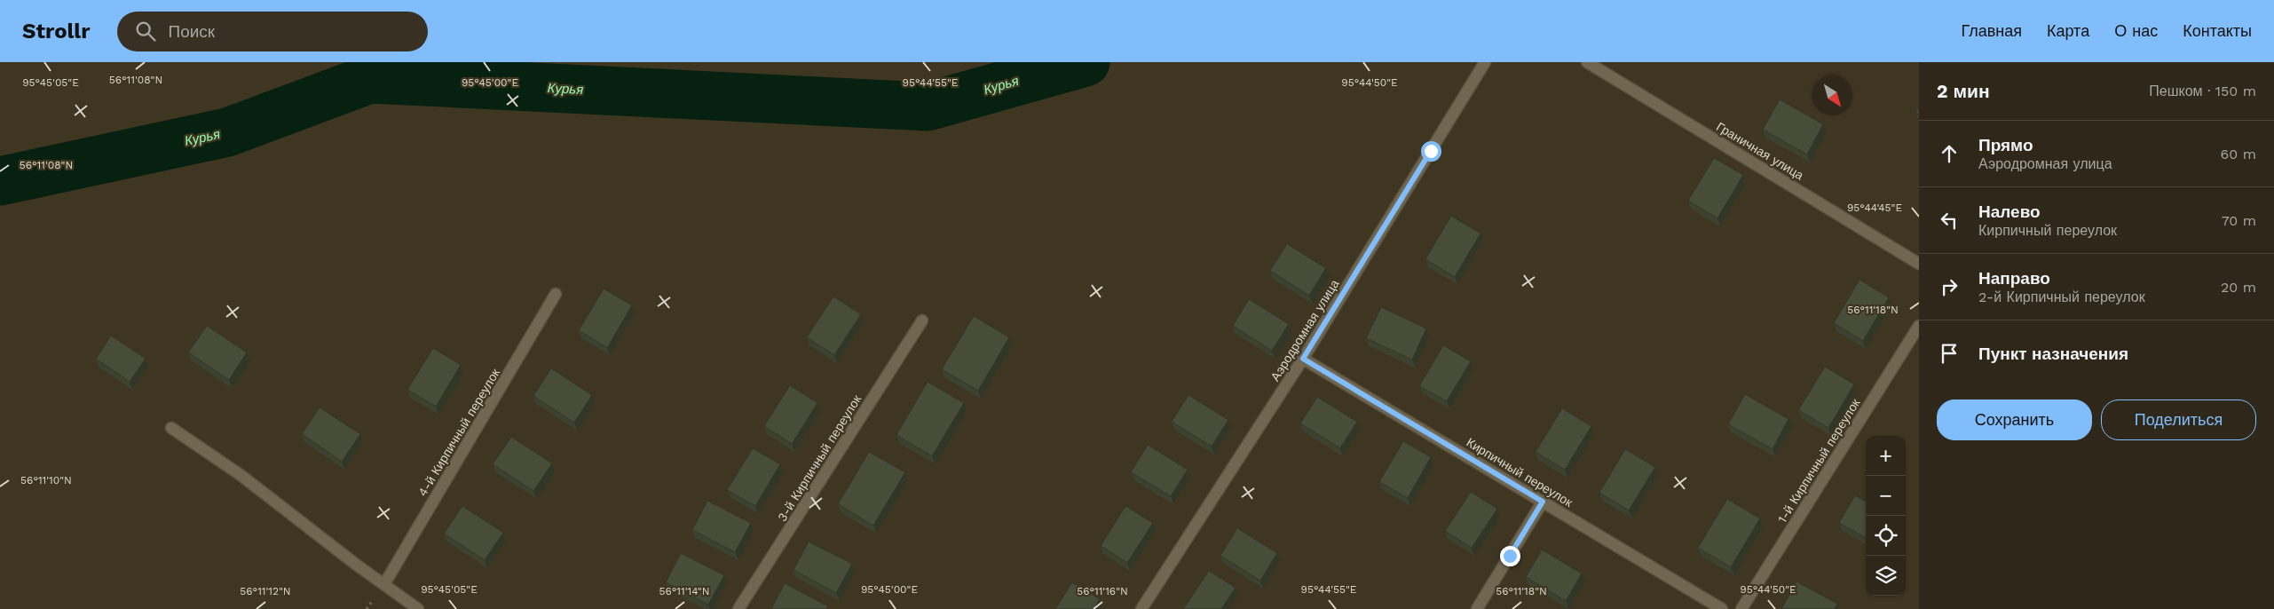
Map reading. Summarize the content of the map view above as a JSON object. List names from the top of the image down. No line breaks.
{"streets":{"street":["Граничная улица","Аэродромная улица","4-й Кирпичный переулок","3-й Кирпичный переулок","1-й Кирпичный переулок","Кирпичный переулок"]},"crossings":[["Аэродромная улица","Кирпичный переулок"]],"water":["Курья"],"north":"bottom right","page":{"header":"Strollr","search":"Поиск","nav":["Главная","Карта","О нас","Контакты"],"heading":["2 мин","Пешком · 150 m"],"list":[["Прямо","Аэродромная улица","60 m"],["Налево","Кирпичный переулок","70 m"],["Направо","2-й Кирпичный переулок","20 m"],"Пункт назначения"],"buttons":["Сохранить","Поделиться"],"map_buttons":["+","−"]},"coordinates":["56°11'08\"N","95°45'05\"E","95°45'00\"E","95°44'55\"E","95°44'50\"E","95°44'45\"E","56°11'18\"N","56°11'10\"N","56°11'12\"N","56°11'14\"N","56°11'16\"N"]}
